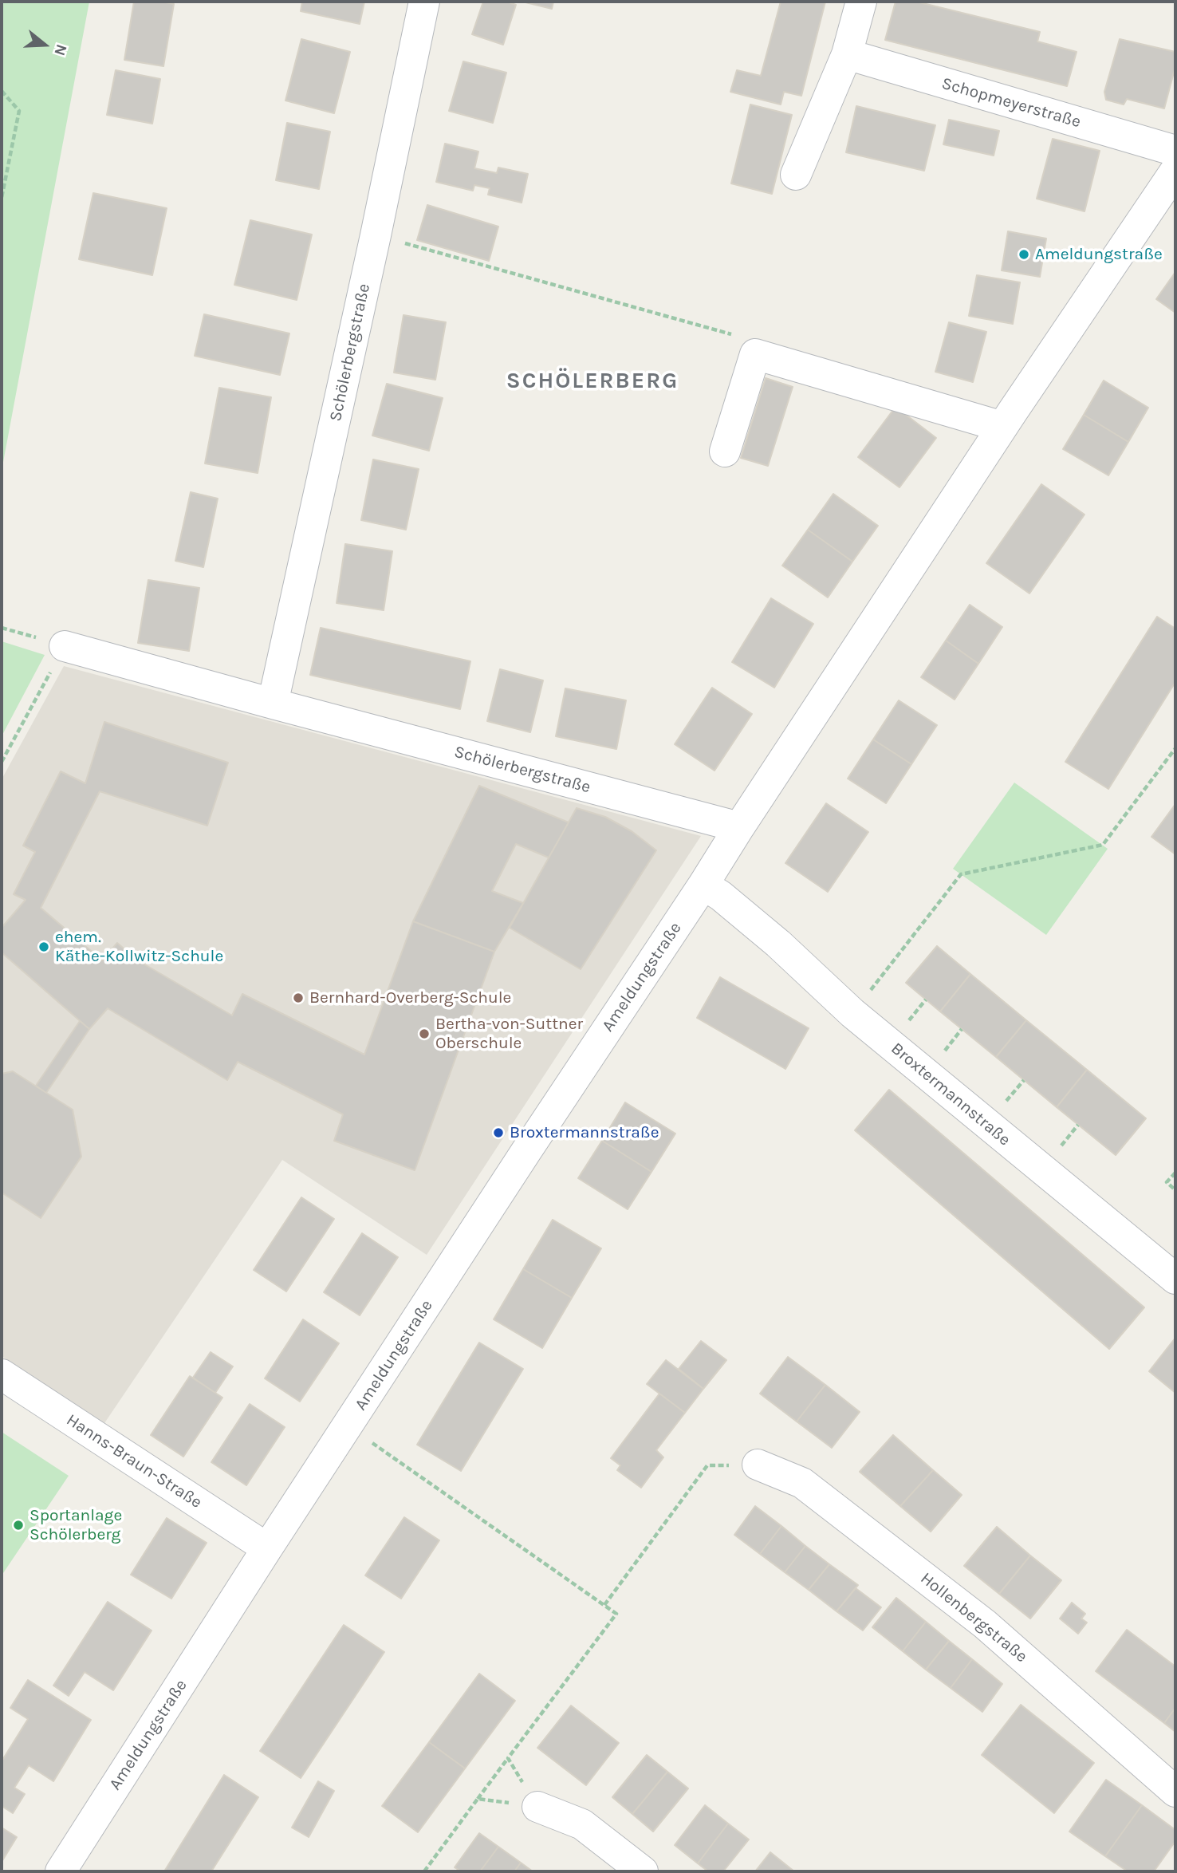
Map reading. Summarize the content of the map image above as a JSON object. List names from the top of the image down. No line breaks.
{"streets":{"street":["Schopmeyerstraße","Schölerbergstraße","Ameldungstraße","Broxtermannstraße","Hanns-Braun-Straße","Hollenbergstraße"]},"crossings":[["Schölerbergstraße","Ameldungstraße"],["Ameldungstraße","Broxtermannstraße"],["Ameldungstraße","Hanns-Braun-Straße"]],"districts":["SCHÖLERBERG"],"places":["Ameldungstraße","ehem. Käthe-Kollwitz-Schule","Bernhard-Overberg-Schule","Bertha-von-Suttner Oberschule","Broxtermannstraße","Sportanlage Schölerberg"],"north":"right"}
